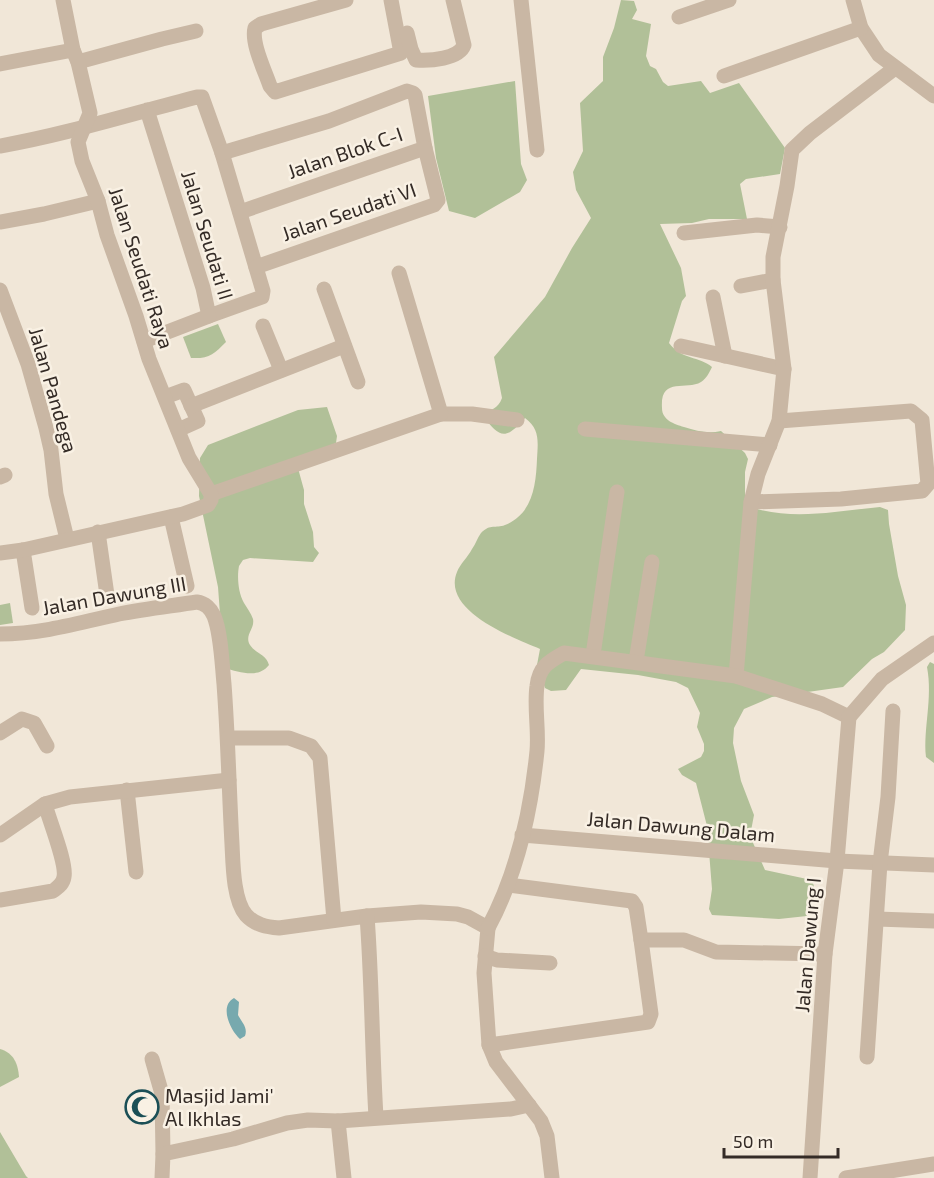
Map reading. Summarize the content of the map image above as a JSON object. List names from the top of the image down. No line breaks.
{"streets":{"street":["Jalan Blok C-I","Jalan Seudati VI","Jalan Seudati II","Jalan Seudati Raya","Jalan Pandega","Jalan Dawung III","Jalan Dawung Dalam","Jalan Dawung I"]},"crossings":[["Jalan Blok C-I","Jalan Seudati VI"],["Jalan Seudati VI","Jalan Seudati II"],["Jalan Dawung Dalam","Jalan Dawung I"]],"places":{"mosque":["Masjid Jami' Al Ikhlas"]},"scale_bar":"50 m"}
